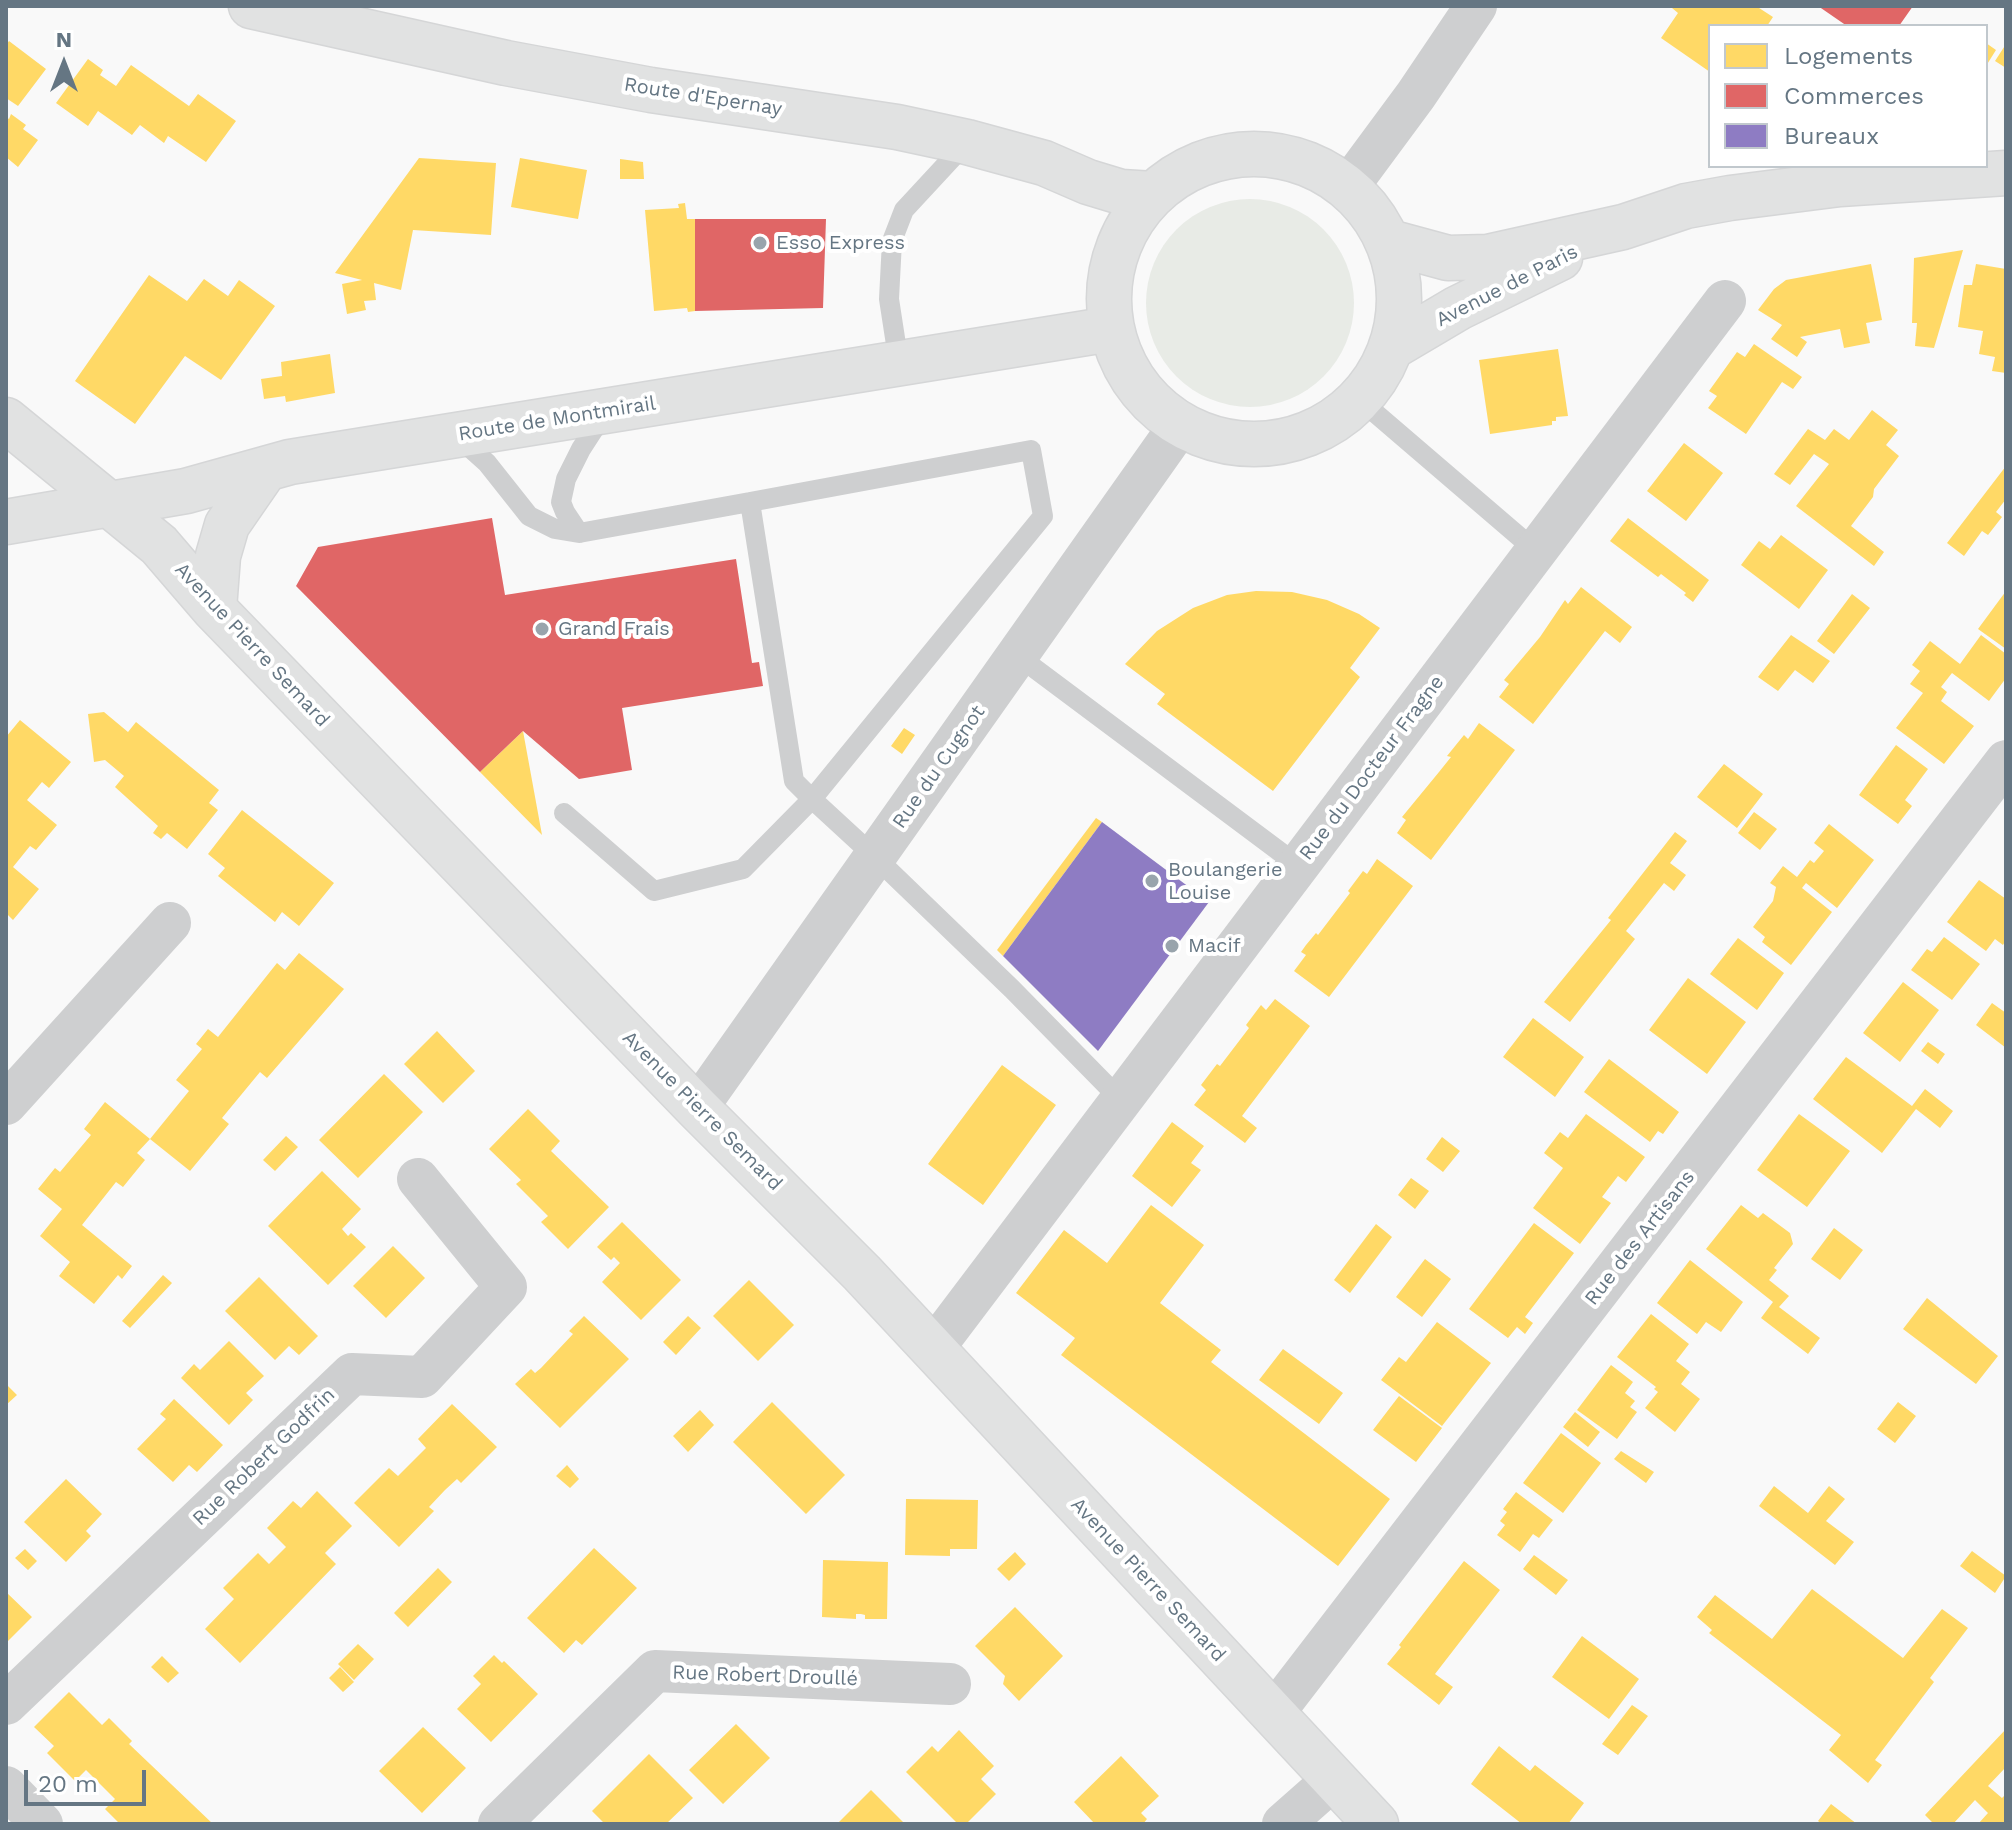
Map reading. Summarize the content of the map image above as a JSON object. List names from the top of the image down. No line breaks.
{"streets":{"main road":["Route d'Epernay","Avenue de Paris","Route de Montmirail","Avenue Pierre Semard"],"street":["Rue du Cugnot","Rue du Docteur Fragne","Rue des Artisans","Rue Robert Godfrin","Rue Robert Droullé"]},"crossings":[["Route de Montmirail","Avenue Pierre Semard"],["Avenue Pierre Semard","Rue du Cugnot"],["Avenue Pierre Semard","Rue du Docteur Fragne"],["Avenue Pierre Semard","Rue des Artisans"]],"places":["Esso Express","Grand Frais","Boulangerie Louise","Macif"],"legend":["Logements","Commerces","Bureaux"],"scale_bar":"20 m","north":"top"}
